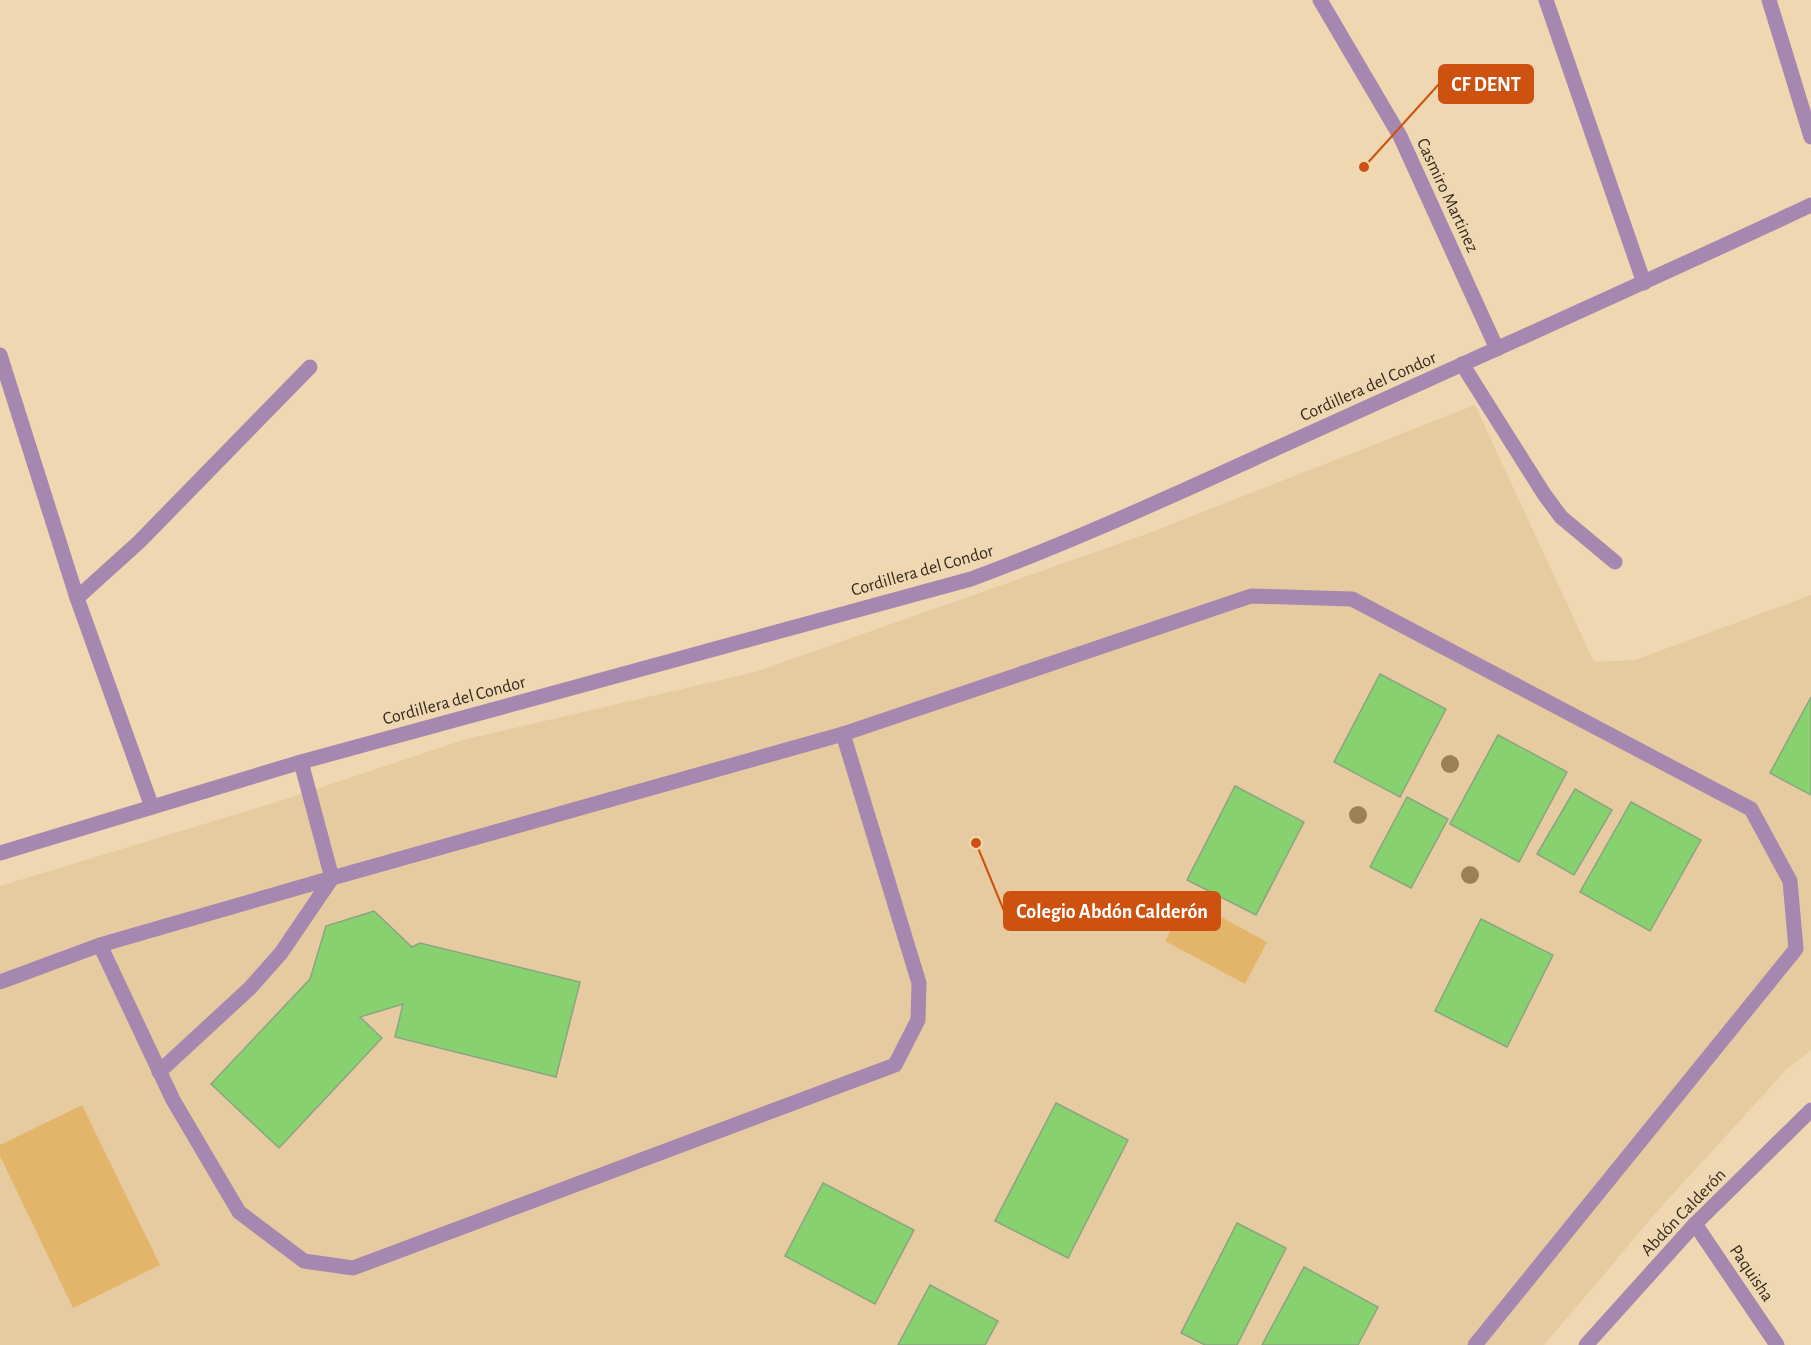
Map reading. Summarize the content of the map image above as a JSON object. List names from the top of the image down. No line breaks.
{"streets":{"street":["Casmiro Martinez","Cordillera del Condor","Abdón Calderón","Paquisha"]},"crossings":[["Casmiro Martinez","Cordillera del Condor"],["Abdón Calderón","Paquisha"]],"places":["CF DENT","Colegio Abdón Calderón"]}
